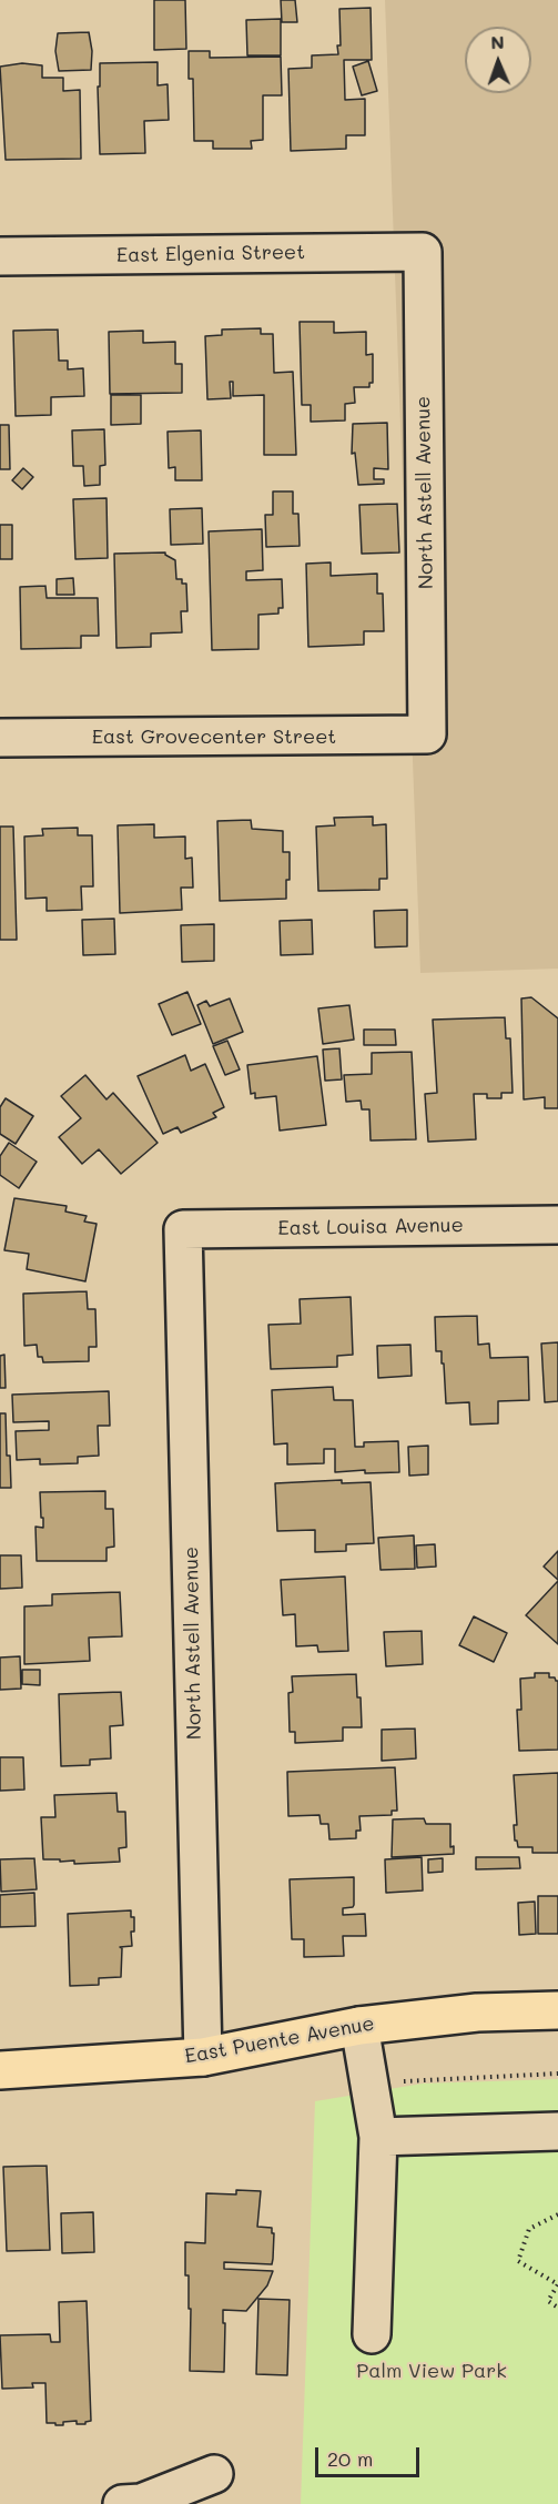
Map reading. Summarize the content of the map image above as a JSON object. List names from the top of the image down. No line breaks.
{"streets":{"main road":["East Puente Avenue"],"street":["East Elgenia Street","North Astell Avenue","East Grovecenter Street","East Louisa Avenue"]},"crossings":[["East Elgenia Street","North Astell Avenue"],["North Astell Avenue","East Grovecenter Street"],["North Astell Avenue","East Louisa Avenue"],["North Astell Avenue","East Puente Avenue"]],"parks":["Palm View Park"],"scale_bar":"20 m","north":"top"}
